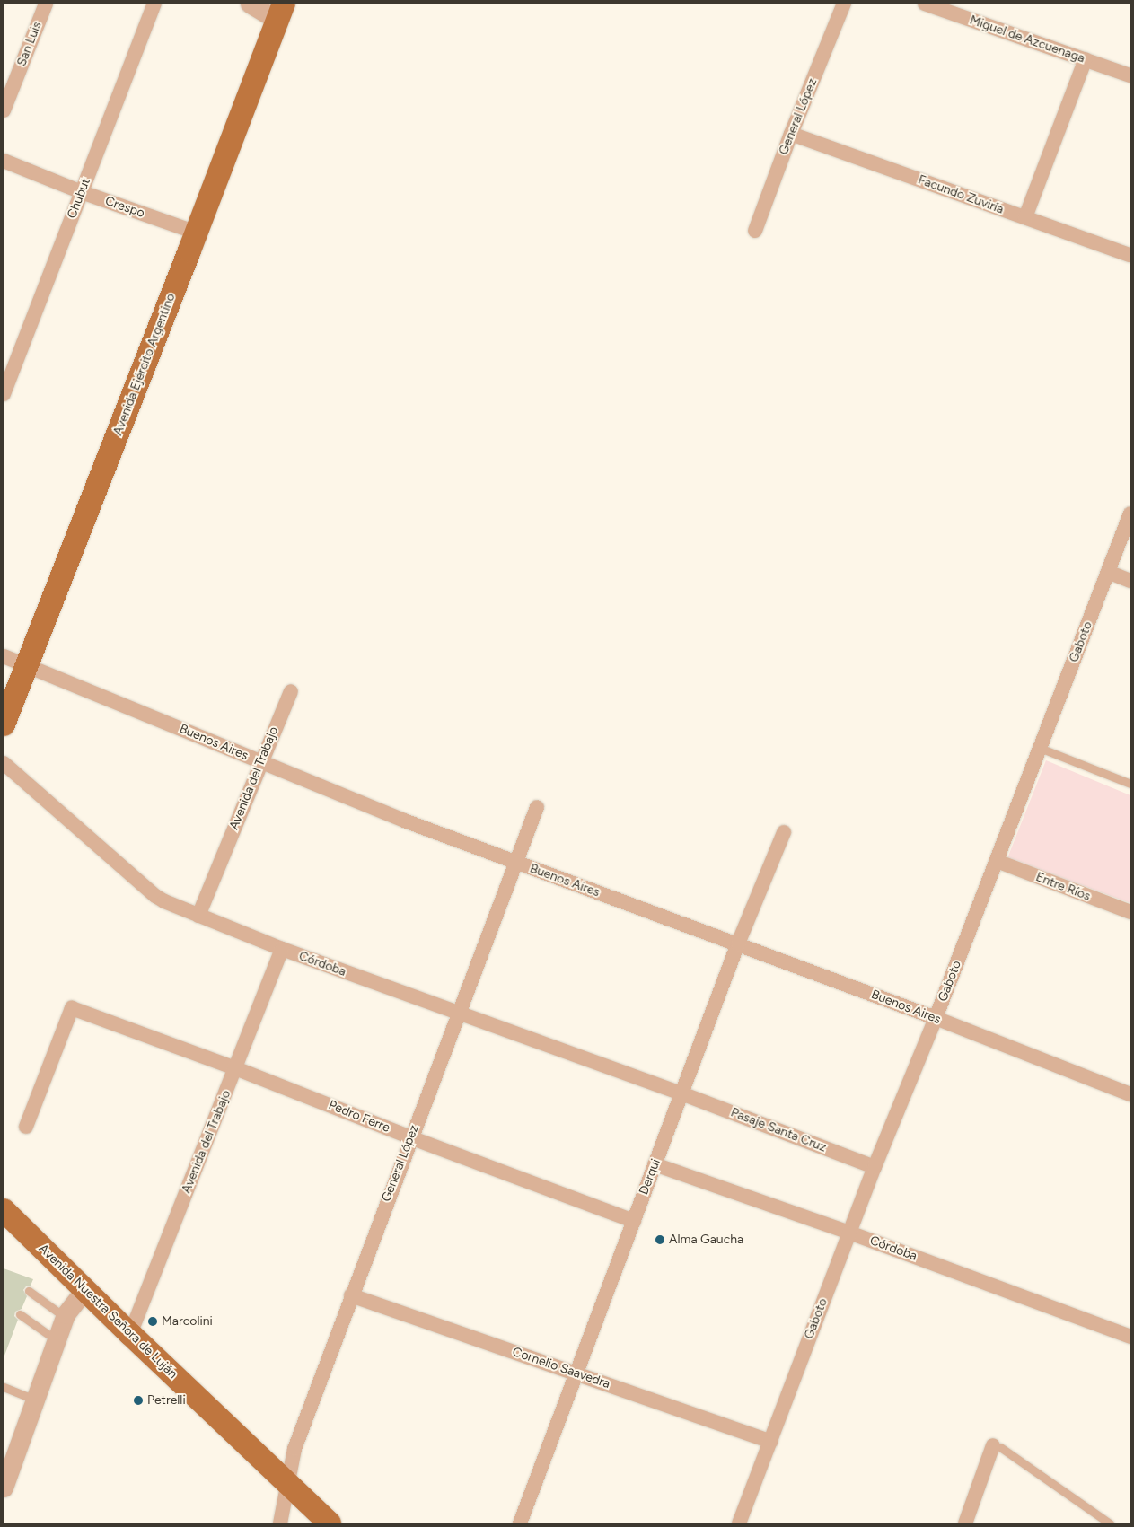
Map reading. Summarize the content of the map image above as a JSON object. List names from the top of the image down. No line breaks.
{"streets":{"main road":["Avenida Ejército Argentino","Avenida Nuestra Señora de Luján"],"street":["Miguel de Azcuenaga","San Luis","General López","Facundo Zuviría","Chubut","Crespo","Gaboto","Buenos Aires","Avenida del Trabajo","Entre Ríos","Córdoba","Pedro Ferre","Pasaje Santa Cruz","Derqui","Cornelio Saavedra"]},"crossings":[["General López","Facundo Zuviría"],["General López","Buenos Aires"],["General López","Córdoba"],["General López","Pedro Ferre"],["General López","Avenida Nuestra Señora de Luján"],["General López","Cornelio Saavedra"],["Chubut","Crespo"],["Crespo","Avenida Ejército Argentino"],["Avenida Ejército Argentino","Buenos Aires"],["Gaboto","Buenos Aires"],["Gaboto","Entre Ríos"],["Gaboto","Córdoba"],["Gaboto","Pasaje Santa Cruz"],["Gaboto","Cornelio Saavedra"],["Buenos Aires","Avenida del Trabajo"],["Buenos Aires","Derqui"],["Avenida del Trabajo","Córdoba"],["Avenida del Trabajo","Pedro Ferre"],["Avenida del Trabajo","Avenida Nuestra Señora de Luján"],["Córdoba","Pasaje Santa Cruz"],["Córdoba","Derqui"],["Pedro Ferre","Derqui"],["Pasaje Santa Cruz","Derqui"],["Derqui","Cornelio Saavedra"]],"places":["Alma Gaucha","Marcolini","Petrelli"]}
